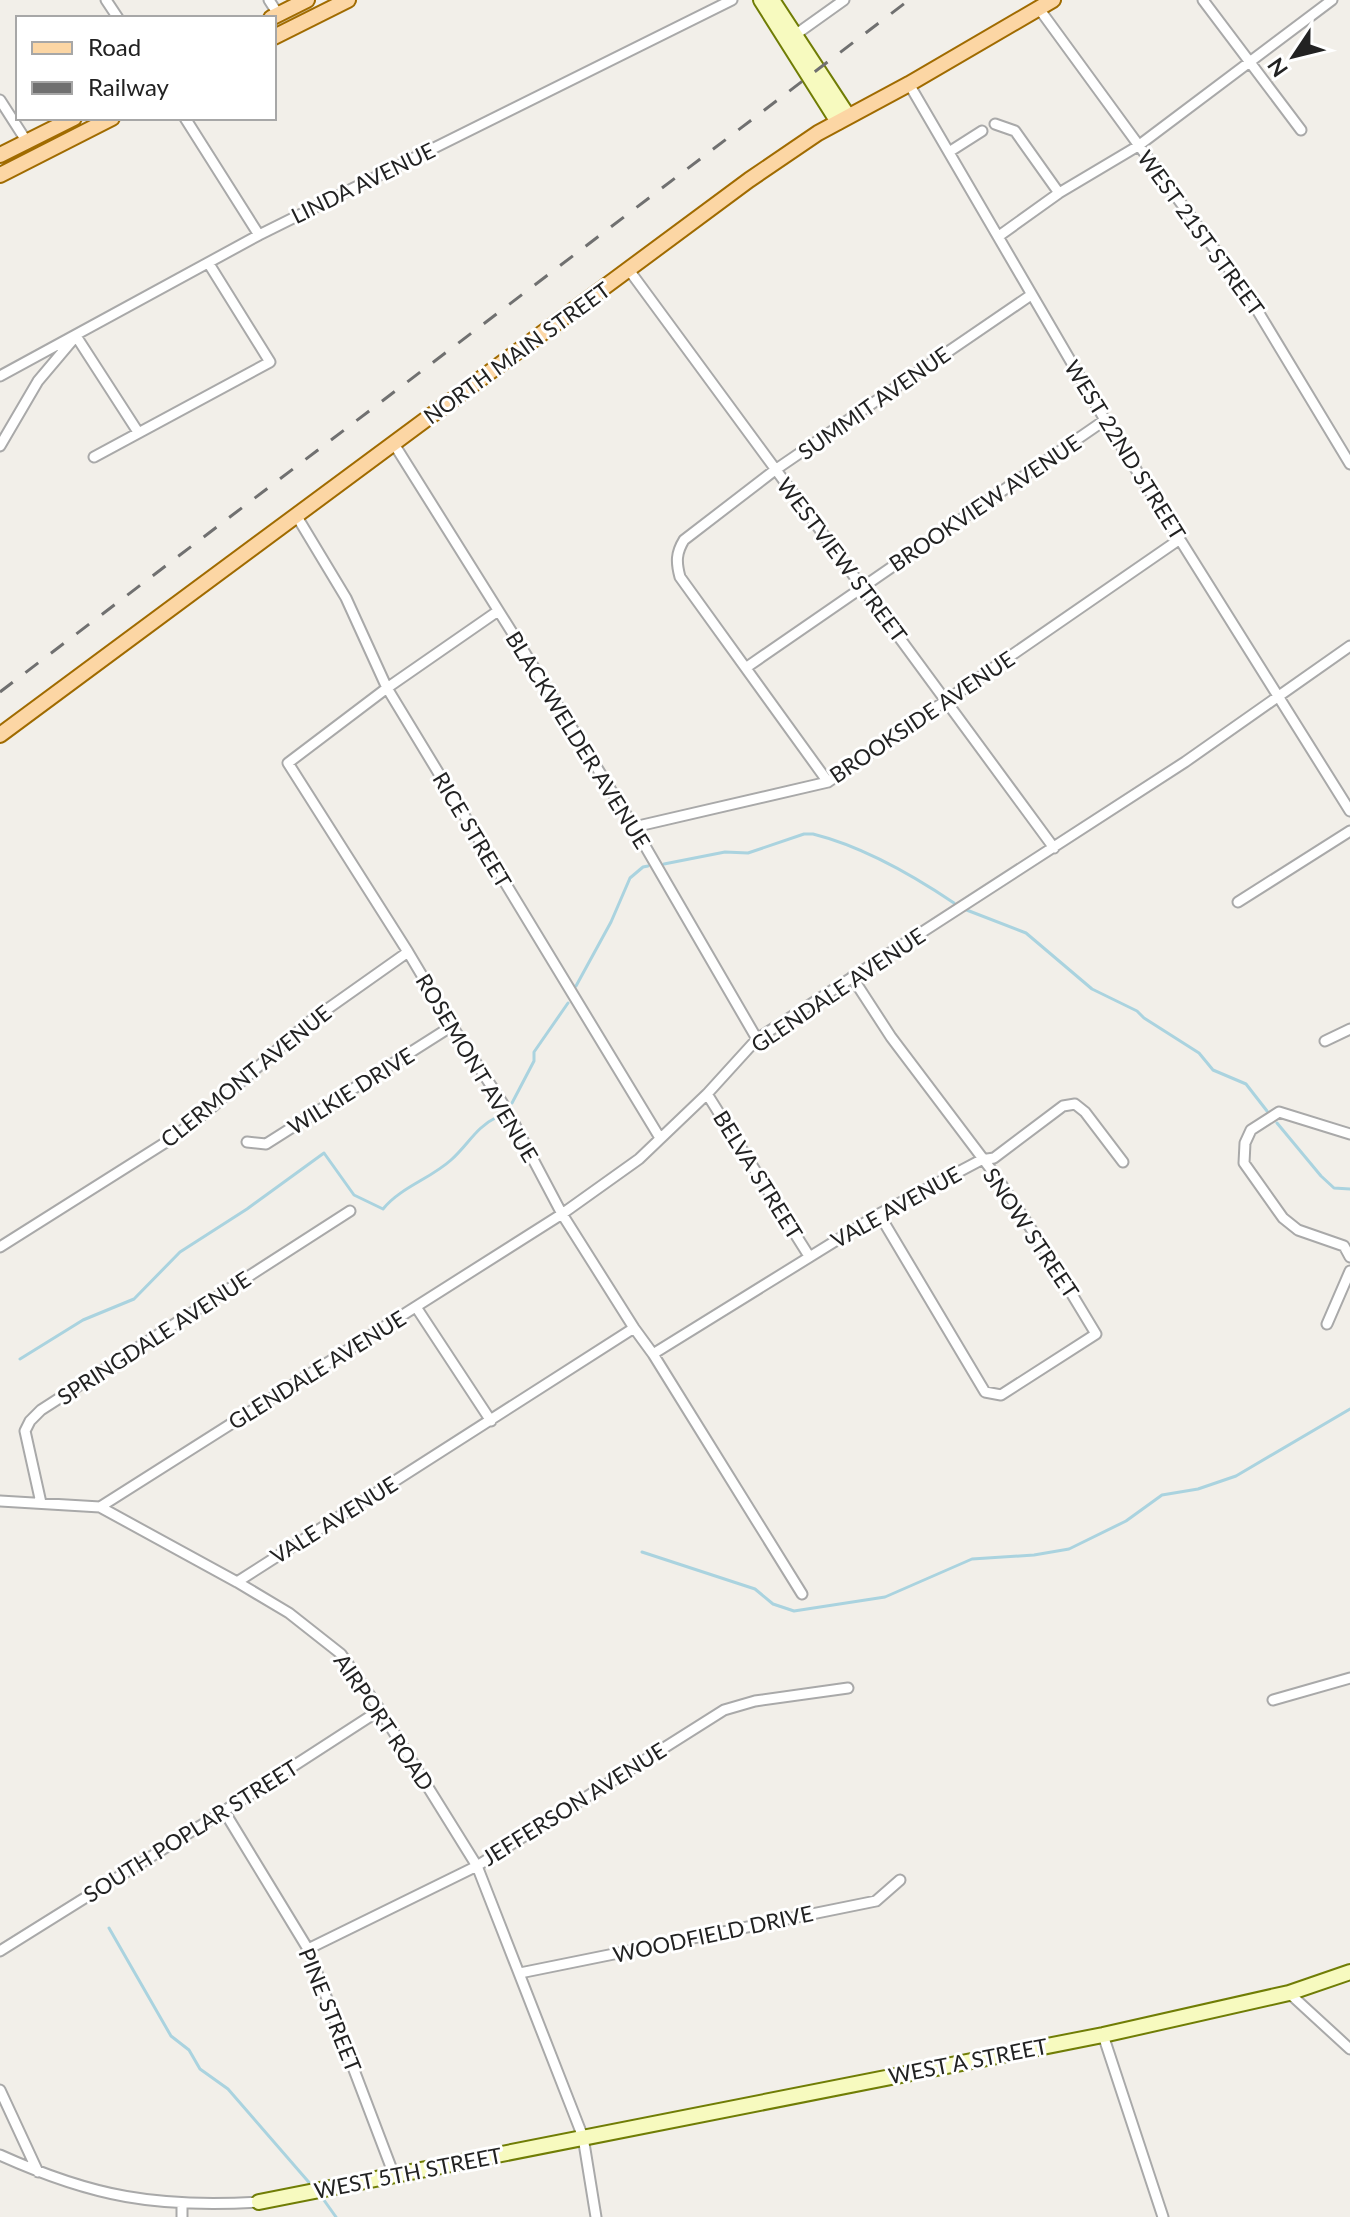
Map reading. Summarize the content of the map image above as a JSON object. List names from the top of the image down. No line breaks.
{"streets":{"main road":["NORTH MAIN STREET"],"street":["LINDA AVENUE","WEST 21ST STREET","SUMMIT AVENUE","WEST 22ND STREET","BROOKVIEW AVENUE","WESTVIEW STREET","BROOKSIDE AVENUE","BLACKWELDER AVENUE","RICE STREET","GLENDALE AVENUE","ROSEMONT AVENUE","CLERMONT AVENUE","WILKIE DRIVE","BELVA STREET","VALE AVENUE","SNOW STREET","SPRINGDALE AVENUE","AIRPORT ROAD","JEFFERSON AVENUE","SOUTH POPLAR STREET","WOODFIELD DRIVE","PINE STREET","WEST A STREET","WEST 5TH STREET"]},"crossings":[["WEST 21ST STREET","NORTH MAIN STREET"],["NORTH MAIN STREET","WEST 22ND STREET"],["NORTH MAIN STREET","WESTVIEW STREET"],["NORTH MAIN STREET","BLACKWELDER AVENUE"],["NORTH MAIN STREET","RICE STREET"],["SUMMIT AVENUE","WEST 22ND STREET"],["SUMMIT AVENUE","BROOKVIEW AVENUE"],["SUMMIT AVENUE","WESTVIEW STREET"],["SUMMIT AVENUE","BROOKSIDE AVENUE"],["WEST 22ND STREET","BROOKVIEW AVENUE"],["WEST 22ND STREET","BROOKSIDE AVENUE"],["WEST 22ND STREET","GLENDALE AVENUE"],["BROOKVIEW AVENUE","WESTVIEW STREET"],["WESTVIEW STREET","BROOKSIDE AVENUE"],["WESTVIEW STREET","GLENDALE AVENUE"],["BROOKSIDE AVENUE","BLACKWELDER AVENUE"],["BLACKWELDER AVENUE","GLENDALE AVENUE"],["BLACKWELDER AVENUE","ROSEMONT AVENUE"],["RICE STREET","GLENDALE AVENUE"],["RICE STREET","ROSEMONT AVENUE"],["GLENDALE AVENUE","ROSEMONT AVENUE"],["GLENDALE AVENUE","BELVA STREET"],["GLENDALE AVENUE","SNOW STREET"],["GLENDALE AVENUE","AIRPORT ROAD"],["ROSEMONT AVENUE","CLERMONT AVENUE"],["ROSEMONT AVENUE","WILKIE DRIVE"],["ROSEMONT AVENUE","VALE AVENUE"],["BELVA STREET","VALE AVENUE"],["VALE AVENUE","SNOW STREET"],["VALE AVENUE","AIRPORT ROAD"],["SPRINGDALE AVENUE","AIRPORT ROAD"],["AIRPORT ROAD","JEFFERSON AVENUE"],["AIRPORT ROAD","SOUTH POPLAR STREET"],["AIRPORT ROAD","WOODFIELD DRIVE"],["AIRPORT ROAD","WEST A STREET"],["AIRPORT ROAD","WEST 5TH STREET"],["JEFFERSON AVENUE","PINE STREET"],["SOUTH POPLAR STREET","PINE STREET"],["PINE STREET","WEST 5TH STREET"],["WEST A STREET","WEST 5TH STREET"]],"legend":["Road","Railway"],"north":"bottom left"}
